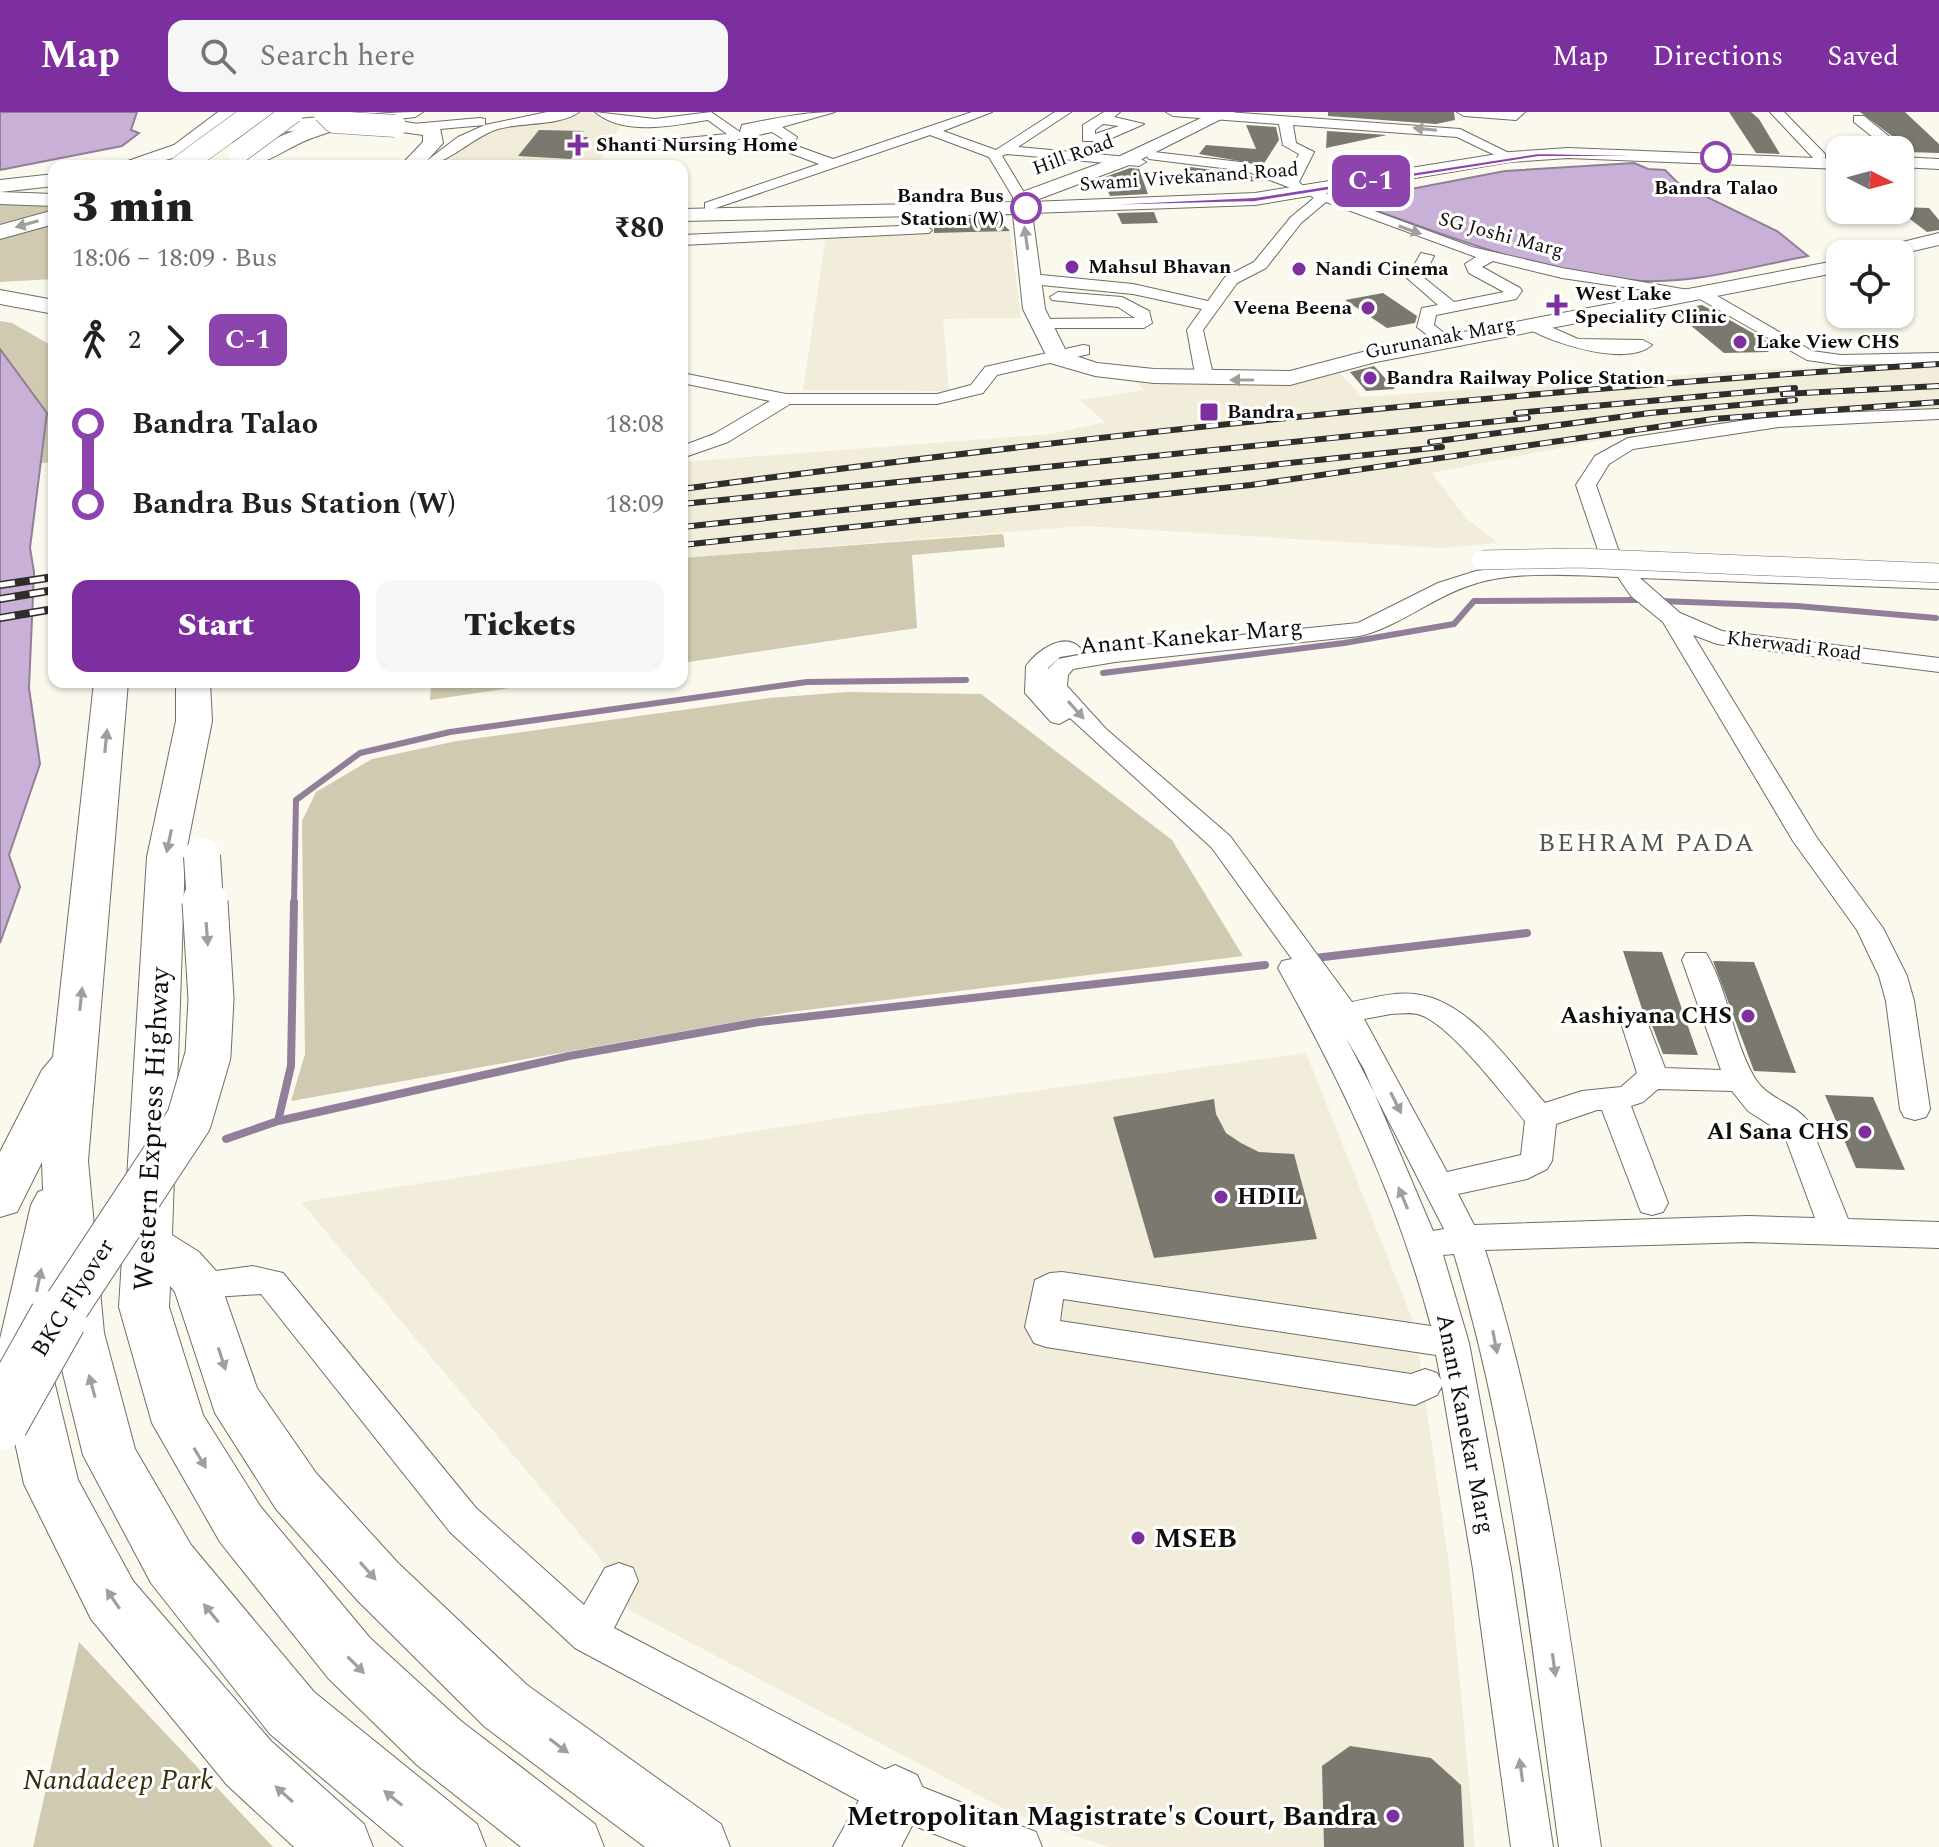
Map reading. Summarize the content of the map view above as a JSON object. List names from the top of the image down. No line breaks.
{"streets":{"highway":["Western Express Highway","BKC Flyover"],"main road":["Hill Road","Swami Vivekanand Road","Gurunanak Marg"],"street":["SG Joshi Marg","Anant Kanekar Marg","Kherwadi Road"]},"crossings":[["Hill Road","Swami Vivekanand Road"],["Hill Road","SG Joshi Marg"],["Swami Vivekanand Road","SG Joshi Marg"],["SG Joshi Marg","Gurunanak Marg"],["Anant Kanekar Marg","Kherwadi Road"],["Western Express Highway","BKC Flyover"]],"districts":["BEHRAM PADA"],"parks":["Nandadeep Park"],"places":{"health":["Shanti Nursing Home","West Lake Speciality Clinic"],"other":["Bandra Talao","Bandra Bus Station (W)","Mahsul Bhavan","Nandi Cinema","Veena Beena","Lake View CHS","Bandra Railway Police Station","Aashiyana CHS","Al Sana CHS","HDIL","MSEB","Metropolitan Magistrate's Court, Bandra"],"transit":["Bandra"]},"lines":["bus line C-1"],"north":"right","page":{"header":"Map","search":"Search here","nav":["Map","Directions","Saved"],"on_map":"C-1","heading":["3 min","18:06 – 18:09 · Bus","₹80"],"legs":["2","C-1"],"list":[{"name":"Bandra Talao","value":"18:08"},{"name":"Bandra Bus Station (W)","value":"18:09"}],"buttons":["Start","Tickets"]}}
